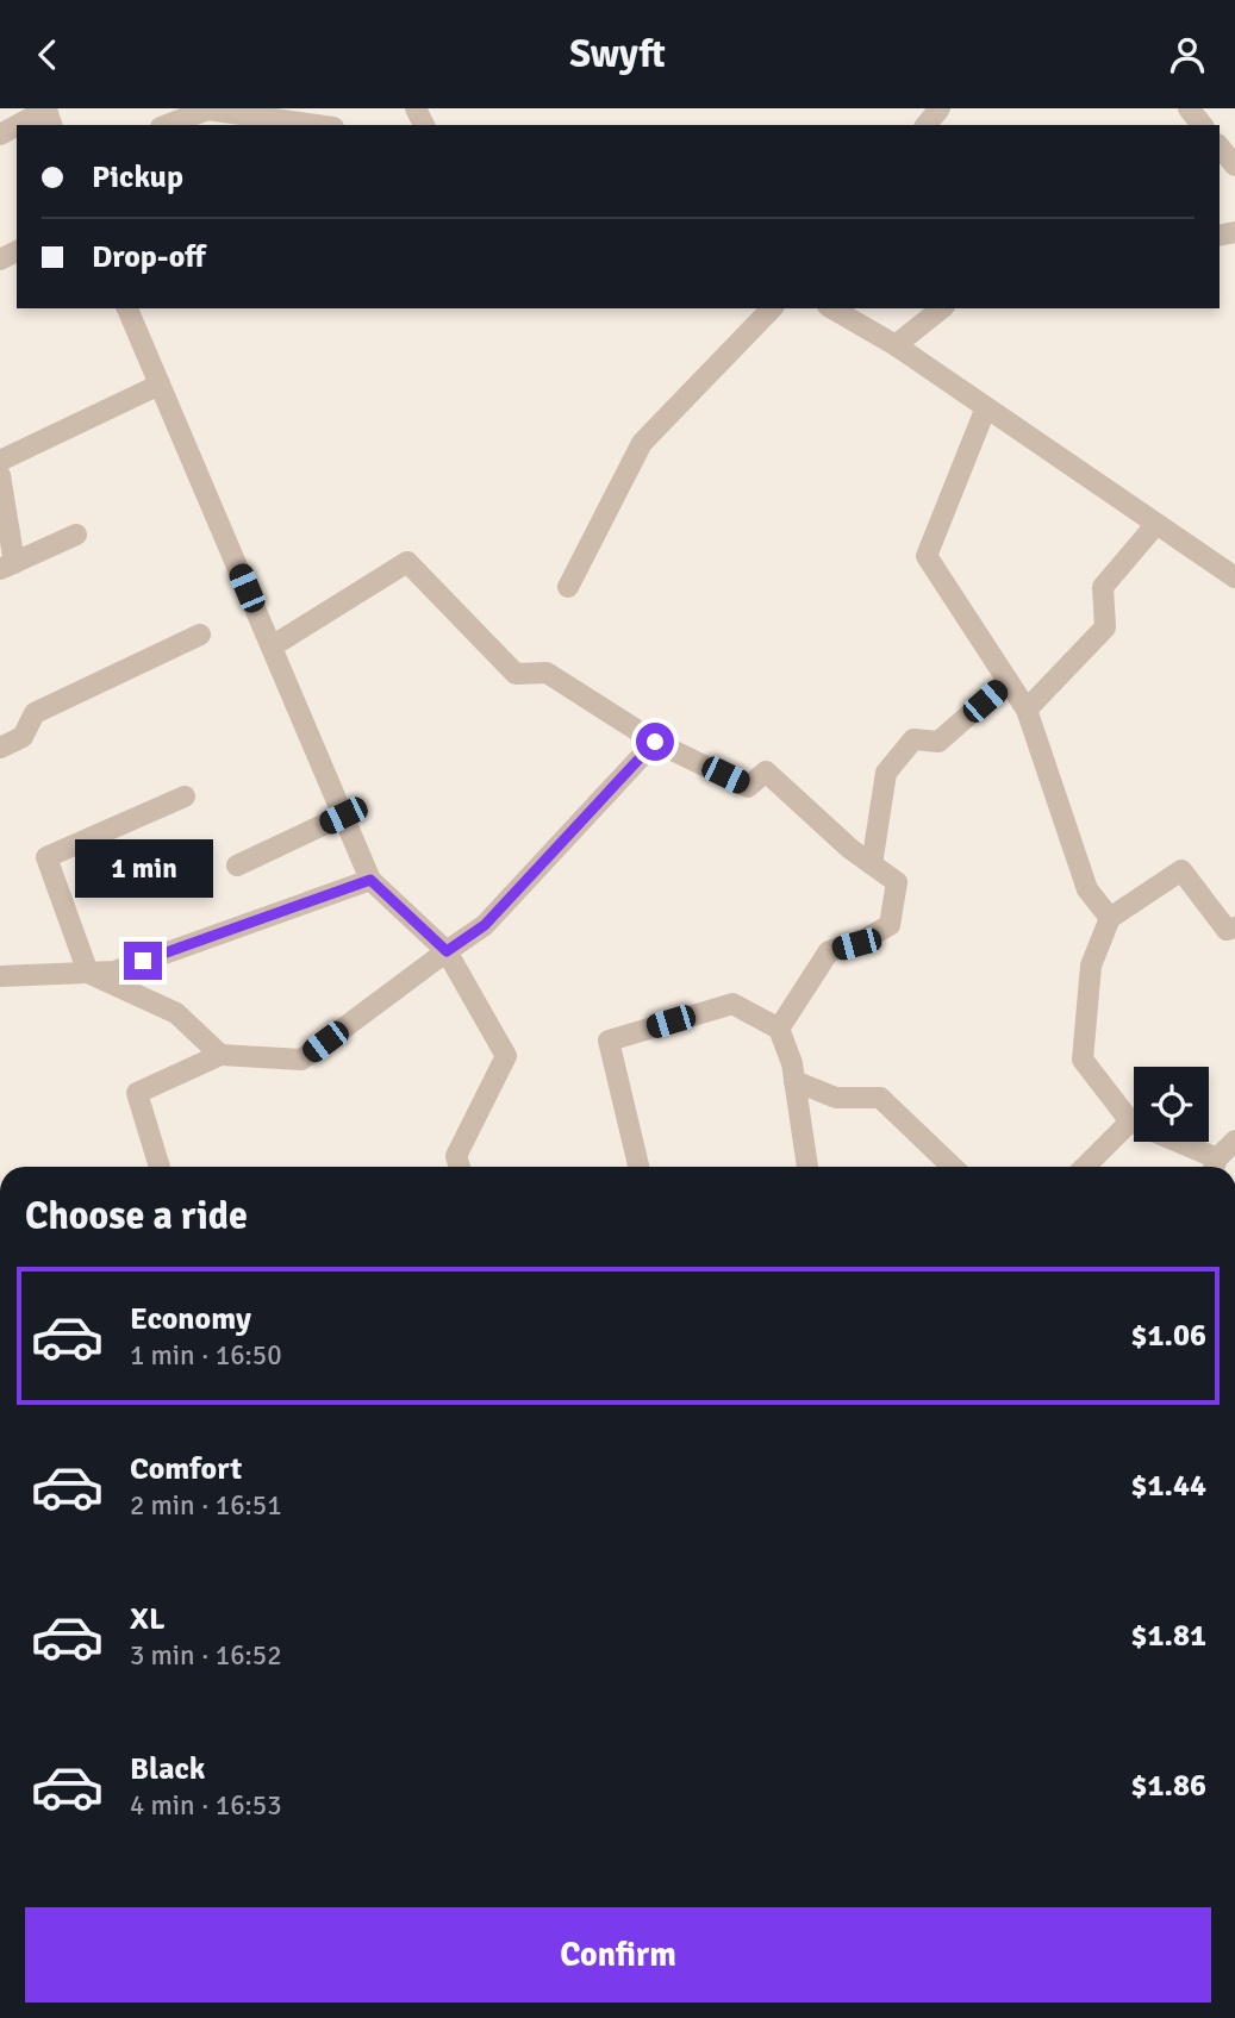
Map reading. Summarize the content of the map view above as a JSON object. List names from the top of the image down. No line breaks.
{"page":{"header":"Swyft","banner":["Pickup","Drop-off"],"bubble":"1 min","heading":"Choose a ride","list":[{"name":"Economy","note":"1 min · 16:50","value":"$1.06"},{"name":"Comfort","note":"2 min · 16:51","value":"$1.44"},{"name":"XL","note":"3 min · 16:52","value":"$1.81"},{"name":"Black","note":"4 min · 16:53","value":"$1.86"}],"buttons":"Confirm"}}
